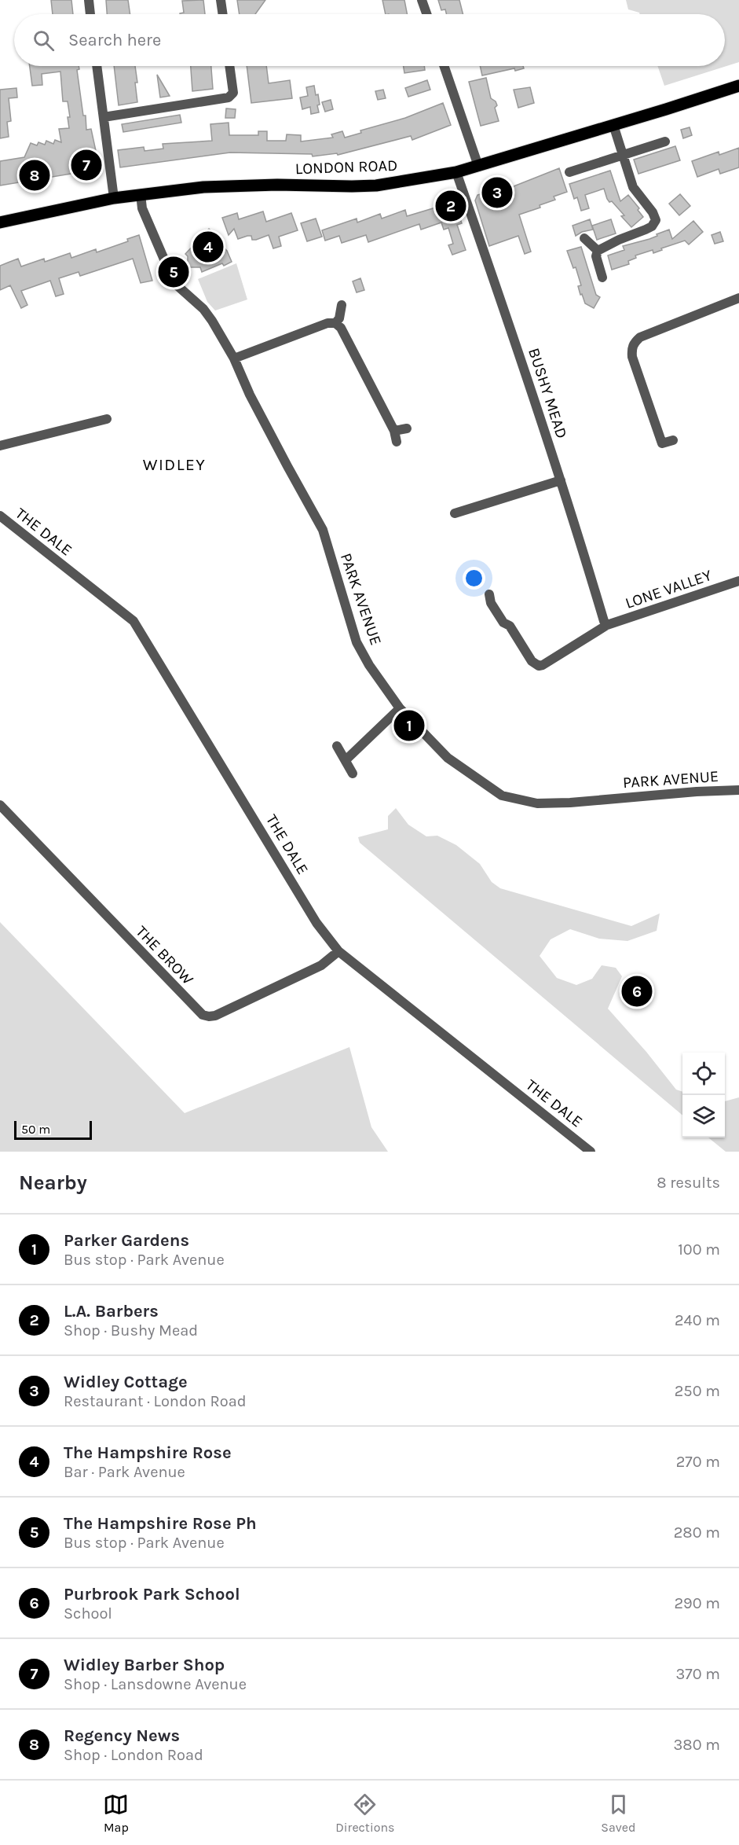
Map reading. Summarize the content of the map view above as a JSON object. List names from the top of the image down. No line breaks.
{"streets":{"main road":["LONDON ROAD"],"street":["BUSHY MEAD","THE DALE","LONE VALLEY","PARK AVENUE","THE BROW"]},"crossings":[["LONDON ROAD","BUSHY MEAD"],["LONDON ROAD","PARK AVENUE"],["BUSHY MEAD","LONE VALLEY"],["THE DALE","THE BROW"]],"districts":["WIDLEY"],"scale_bar":"50 m","page":{"search":"Search here","pins":["7","8","3","2","4","5","1","6"],"scale":"50 m","heading":["Nearby","8 results"],"list":[{"mark":"1","name":"Parker Gardens","note":"Bus stop · Park Avenue","value":"100 m"},{"mark":"2","name":"L.A. Barbers","note":"Shop · Bushy Mead","value":"240 m"},{"mark":"3","name":"Widley Cottage","note":"Restaurant · London Road","value":"250 m"},{"mark":"4","name":"The Hampshire Rose","note":"Bar · Park Avenue","value":"270 m"},{"mark":"5","name":"The Hampshire Rose Ph","note":"Bus stop · Park Avenue","value":"280 m"},{"mark":"6","name":"Purbrook Park School","note":"School","value":"290 m"},{"mark":"7","name":"Widley Barber Shop","note":"Shop · Lansdowne Avenue","value":"370 m"},{"mark":"8","name":"Regency News","note":"Shop · London Road","value":"380 m"}],"nav":["Map","Directions","Saved"]}}
